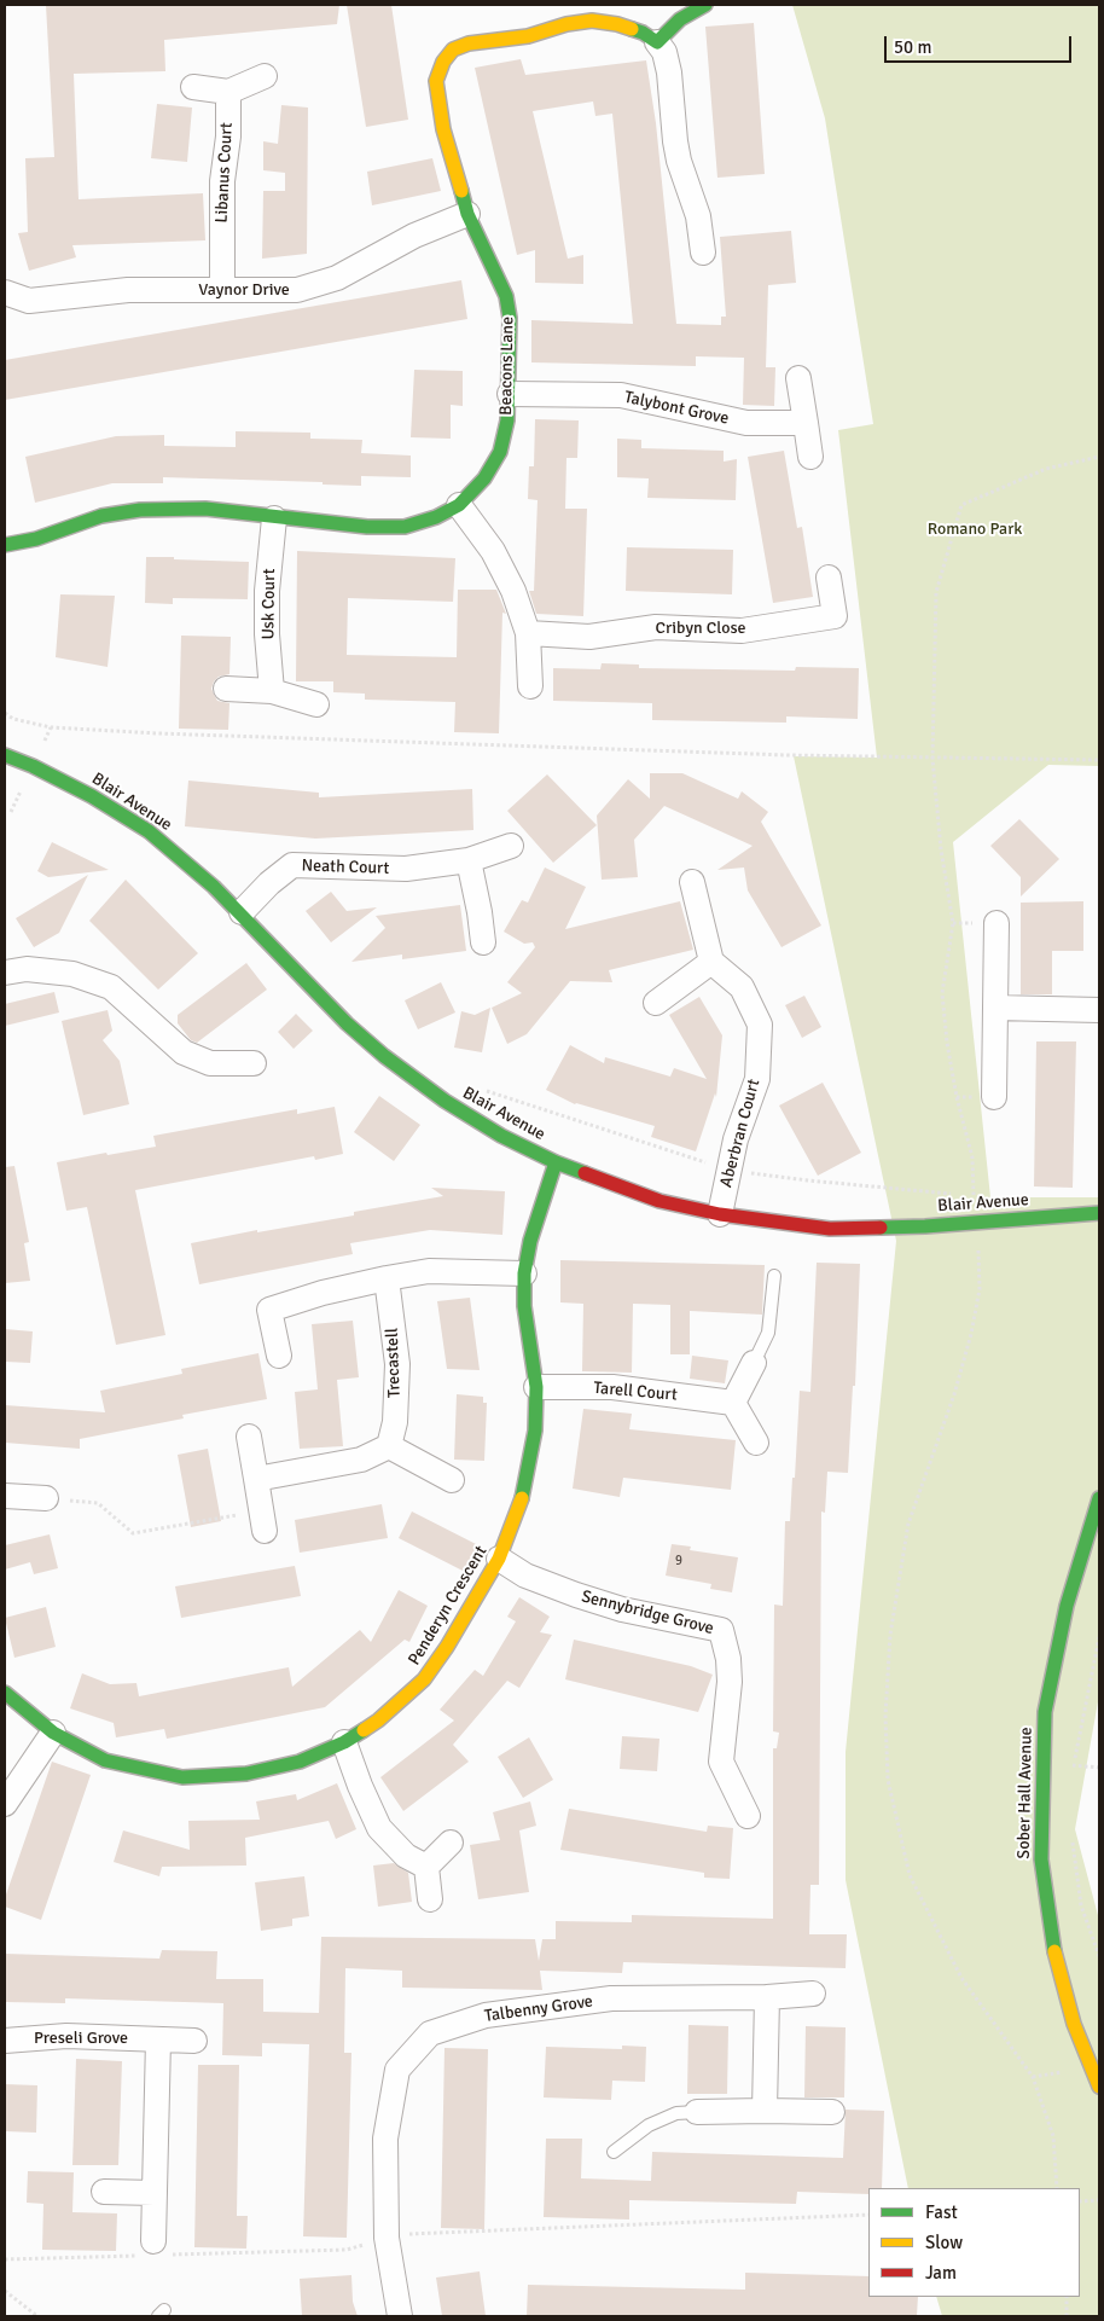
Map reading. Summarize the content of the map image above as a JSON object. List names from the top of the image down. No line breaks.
{"streets":{"street":["Libanus Court","Vaynor Drive","Beacons Lane","Talybont Grove","Usk Court","Cribyn Close","Blair Avenue","Neath Court","Aberbran Court","Trecastell","Tarell Court","Penderyn Crescent","Sennybridge Grove","Sober Hall Avenue","Talbenny Grove","Preseli Grove"]},"crossings":[["Libanus Court","Vaynor Drive"],["Vaynor Drive","Beacons Lane"],["Beacons Lane","Talybont Grove"],["Beacons Lane","Usk Court"],["Blair Avenue","Neath Court"],["Blair Avenue","Aberbran Court"],["Blair Avenue","Penderyn Crescent"],["Tarell Court","Penderyn Crescent"],["Penderyn Crescent","Sennybridge Grove"]],"parks":["Romano Park"],"house_numbers":["9"],"legend":["Fast","Slow","Jam"],"scale_bar":"50 m"}
